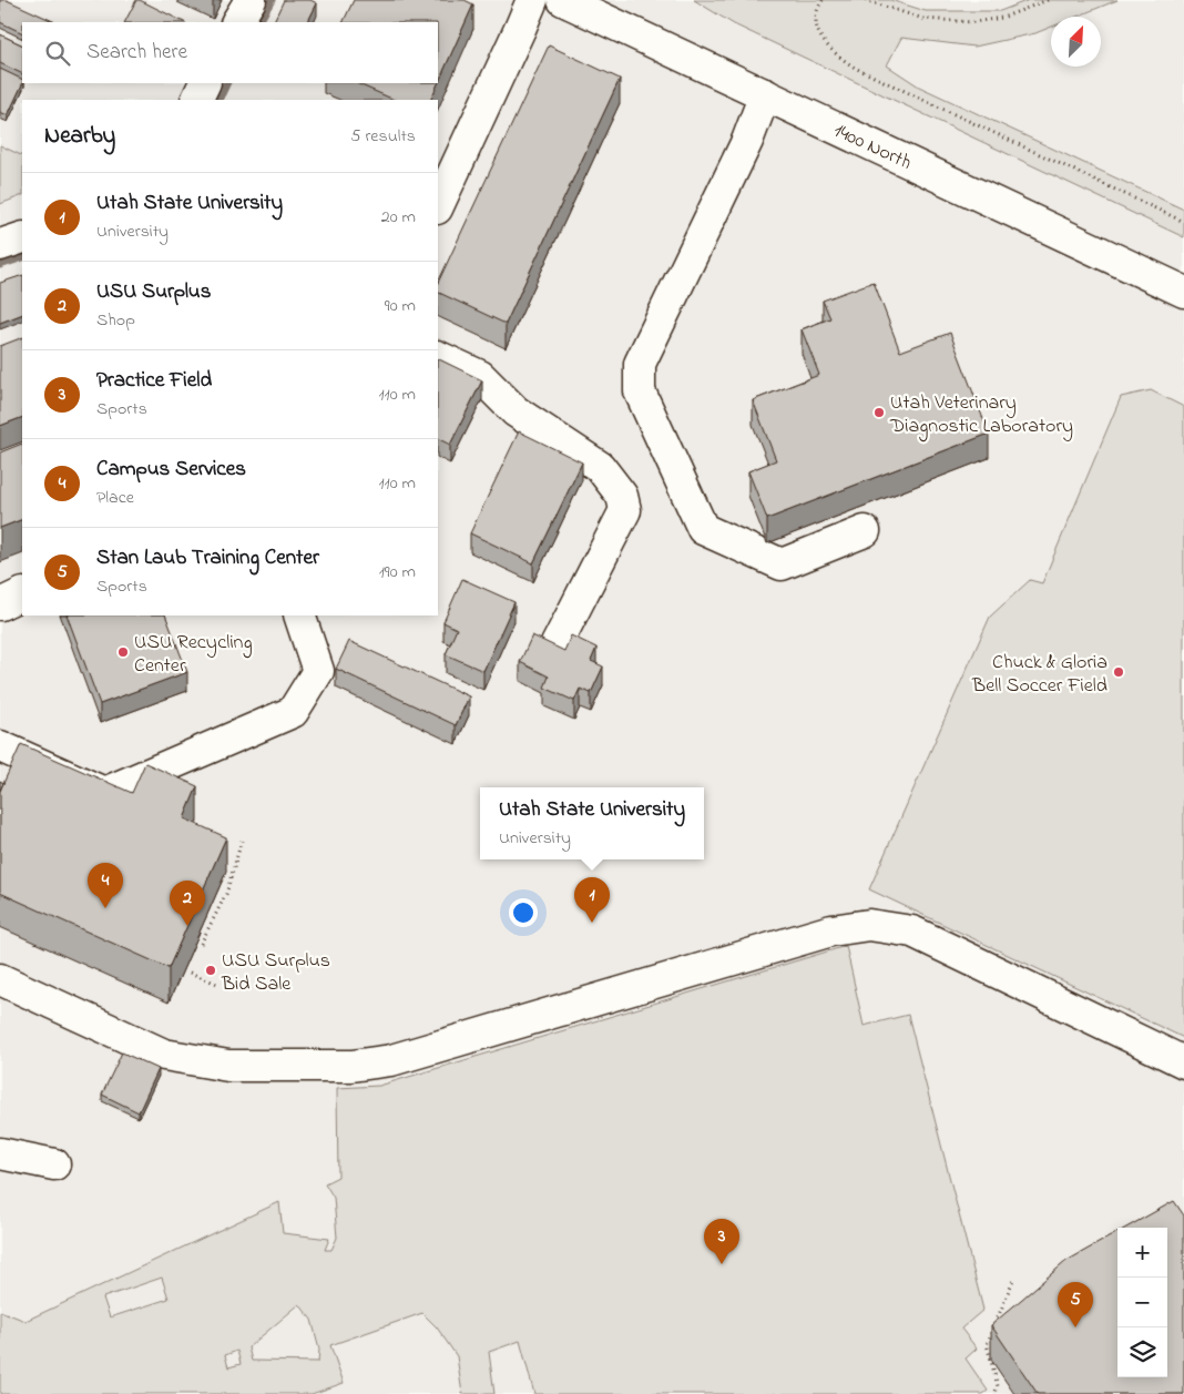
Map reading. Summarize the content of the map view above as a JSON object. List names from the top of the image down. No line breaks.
{"streets":{"street":["1400 North"]},"places":["Utah Veterinary Diagnostic Laboratory","USU Recycling Center","Chuck & Gloria Bell Soccer Field","USU Surplus Bid Sale"],"north":"top right","page":{"search":"Search here","heading":["Nearby","5 results"],"list":[{"mark":"1","name":"Utah State University","note":"University","value":"20 m"},{"mark":"2","name":"USU Surplus","note":"Shop","value":"90 m"},{"mark":"3","name":"Practice Field","note":"Sports","value":"110 m"},{"mark":"4","name":"Campus Services","note":"Place","value":"110 m"},{"mark":"5","name":"Stan Laub Training Center","note":"Sports","value":"190 m"}],"popup":["Utah State University","University"],"pins":["4","1","2","3","5"],"map_buttons":["+","−"]}}
